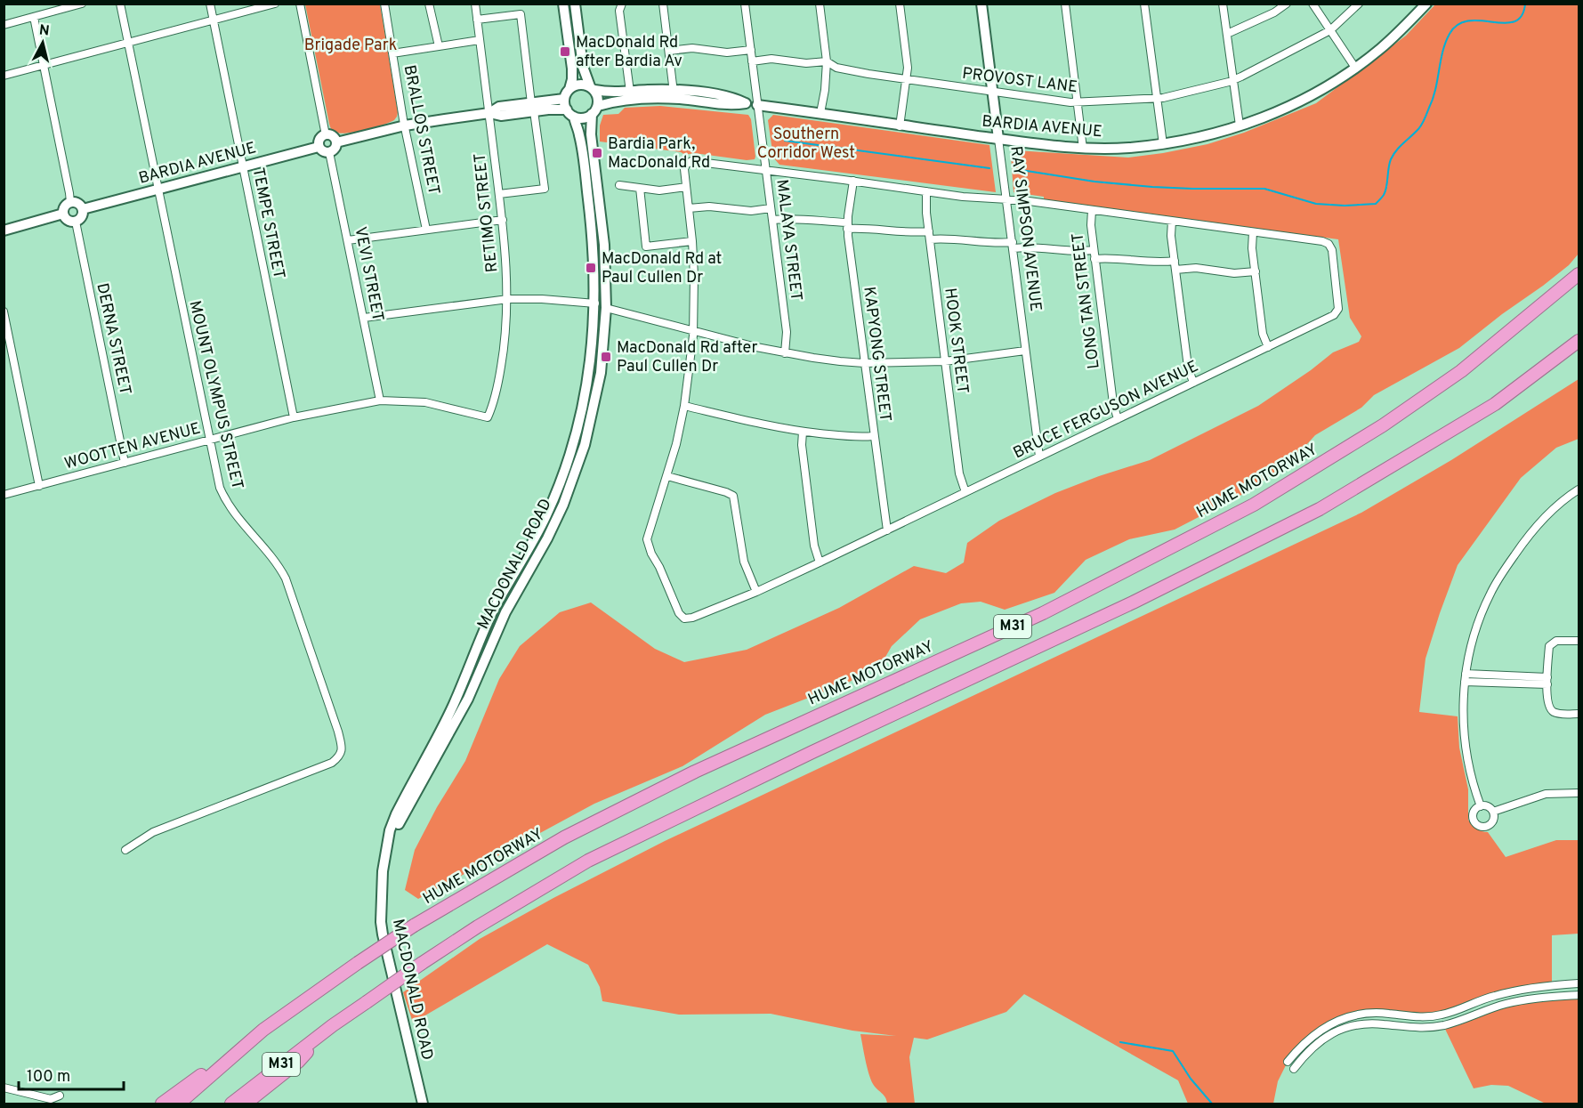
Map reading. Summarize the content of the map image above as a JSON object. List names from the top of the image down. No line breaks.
{"streets":{"highway":["HUME MOTORWAY","M31"],"street":["PROVOST LANE","BARDIA AVENUE","BRALLOS STREET","RETIMO STREET","TEMPE STREET","RAY SIMPSON AVENUE","MALAYA STREET","VEVI STREET","LONG TAN STREET","DERNA STREET","HOOK STREET","KAPYONG STREET","MOUNT OLYMPUS STREET","BRUCE FERGUSON AVENUE","WOOTTEN AVENUE","MACDONALD ROAD"]},"crossings":[["PROVOST LANE","RAY SIMPSON AVENUE"],["PROVOST LANE","MALAYA STREET"],["BARDIA AVENUE","TEMPE STREET"],["BARDIA AVENUE","RAY SIMPSON AVENUE"],["BARDIA AVENUE","MALAYA STREET"],["BARDIA AVENUE","VEVI STREET"],["BARDIA AVENUE","DERNA STREET"],["BARDIA AVENUE","MOUNT OLYMPUS STREET"],["BARDIA AVENUE","MACDONALD ROAD"],["RETIMO STREET","WOOTTEN AVENUE"],["TEMPE STREET","WOOTTEN AVENUE"],["RAY SIMPSON AVENUE","BRUCE FERGUSON AVENUE"],["MALAYA STREET","BRUCE FERGUSON AVENUE"],["VEVI STREET","WOOTTEN AVENUE"],["LONG TAN STREET","BRUCE FERGUSON AVENUE"],["DERNA STREET","WOOTTEN AVENUE"],["HOOK STREET","BRUCE FERGUSON AVENUE"],["KAPYONG STREET","BRUCE FERGUSON AVENUE"],["MOUNT OLYMPUS STREET","WOOTTEN AVENUE"]],"parks":["Brigade Park","Southern Corridor West"],"places":{"transit":["MacDonald Rd after Bardia Av","Bardia Park, MacDonald Rd","MacDonald Rd at Paul Cullen Dr","MacDonald Rd after Paul Cullen Dr"]},"scale_bar":"100 m","north":"top"}
